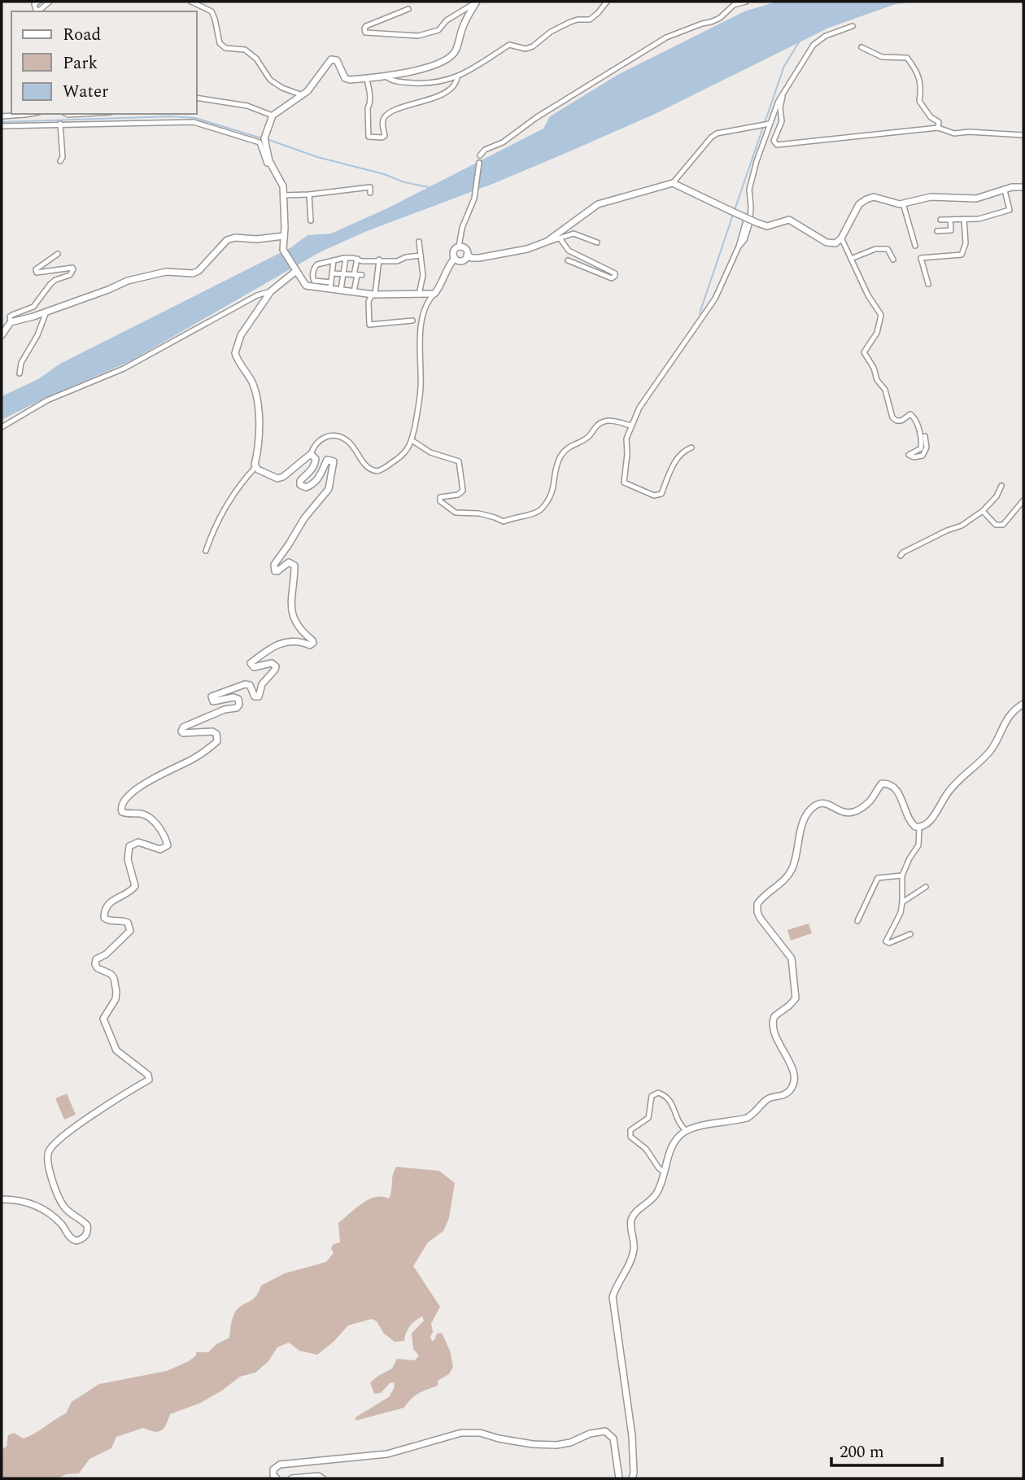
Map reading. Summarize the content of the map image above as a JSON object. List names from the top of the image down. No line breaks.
{"legend":["Road","Park","Water"],"scale_bar":"200 m"}
